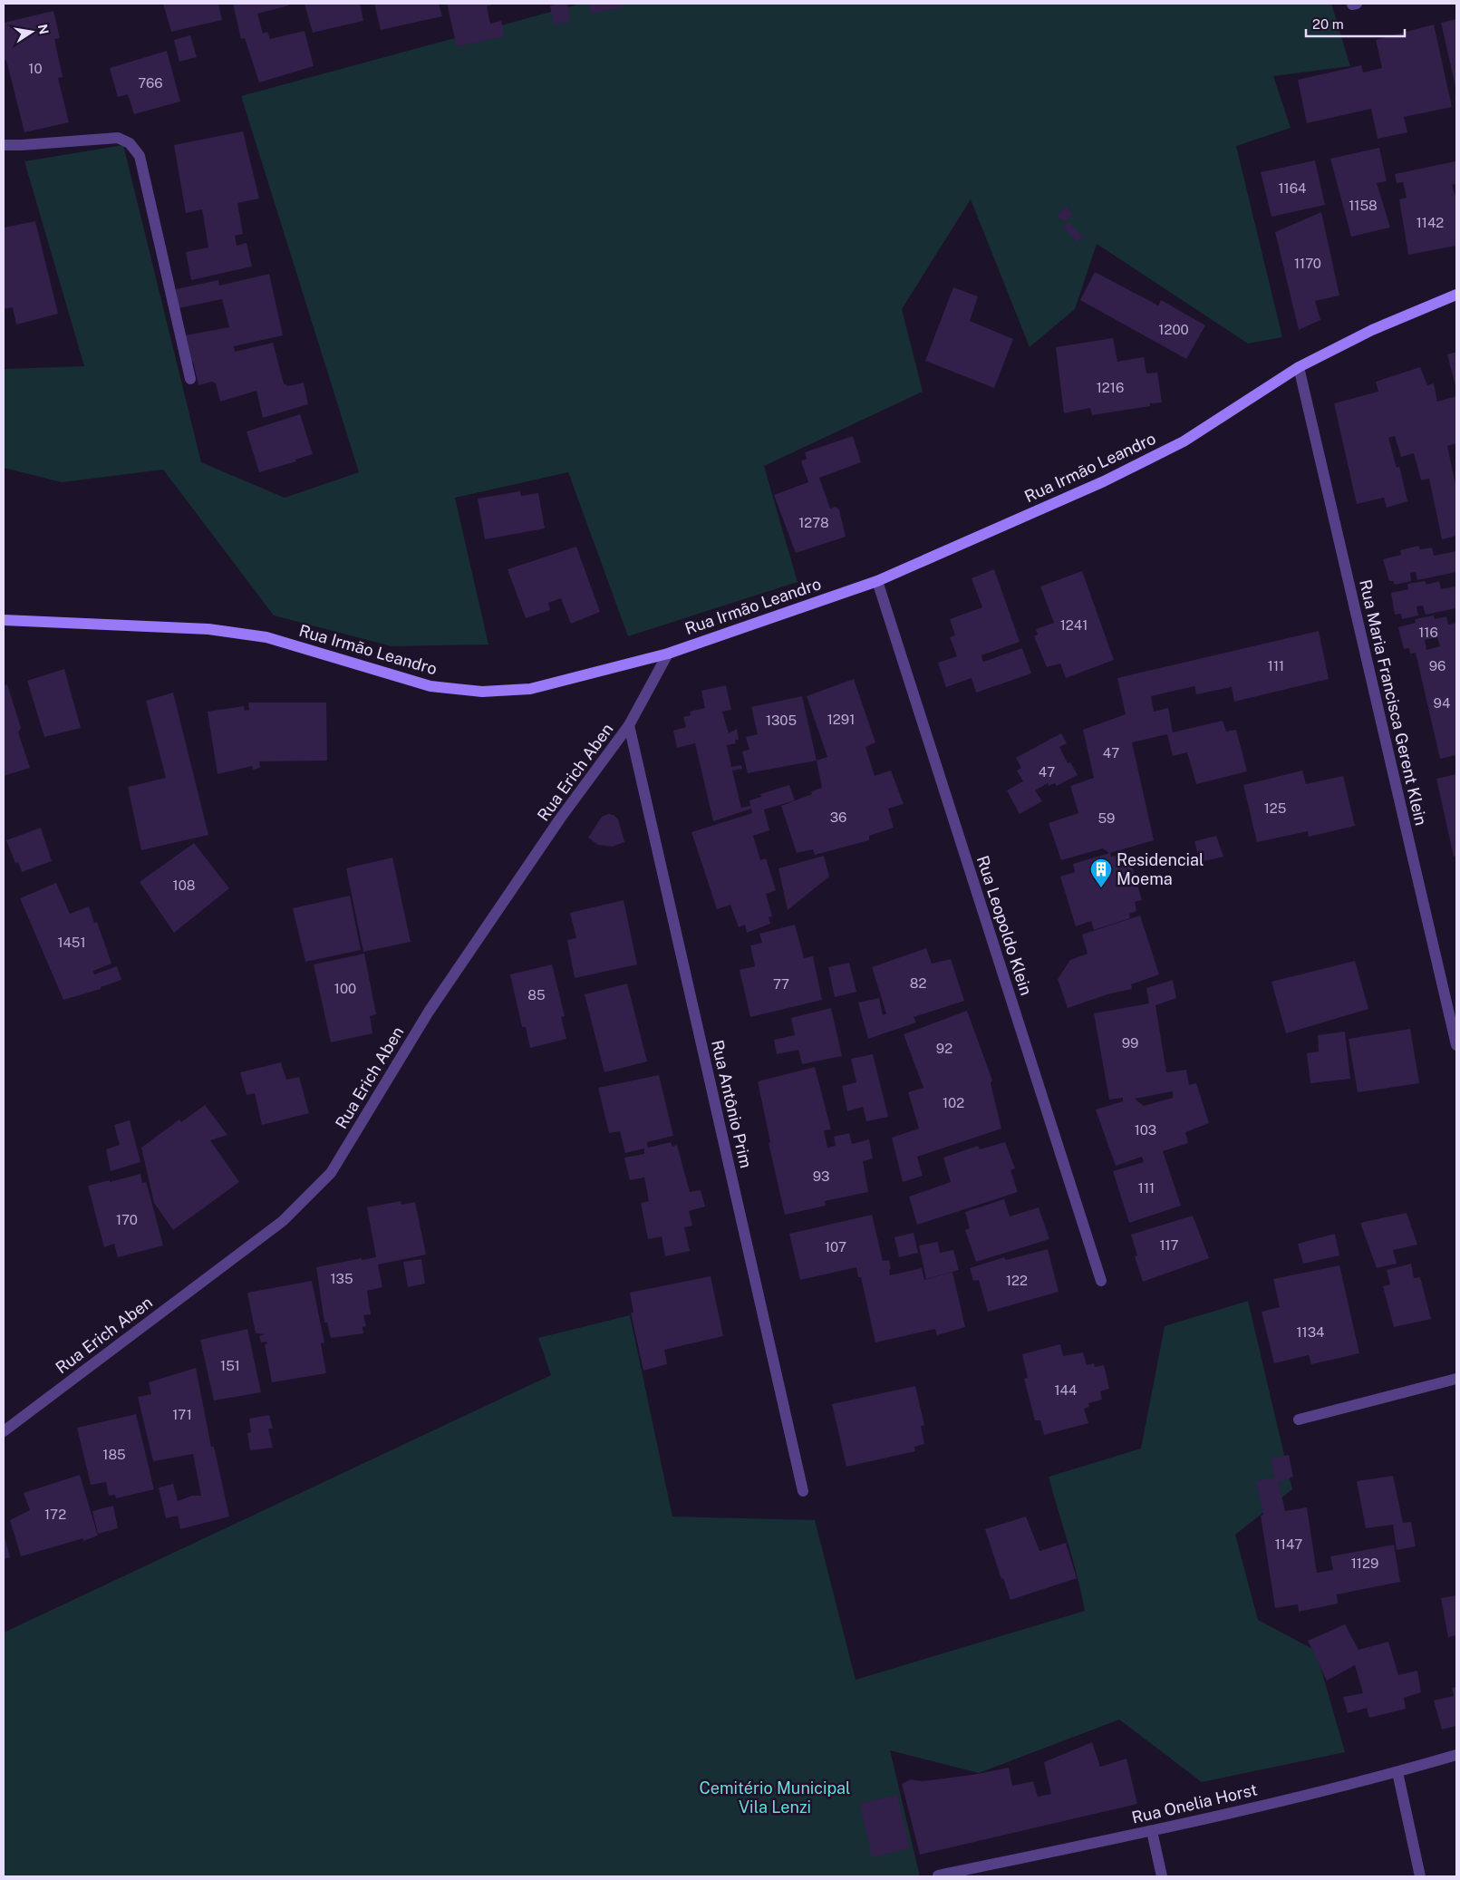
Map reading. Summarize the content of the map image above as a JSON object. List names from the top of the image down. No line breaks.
{"streets":{"street":["Rua Irmão Leandro","Rua Maria Francisca Gerent Klein","Rua Erich Aben","Rua Leopoldo Klein","Rua Antônio Prim","Rua Onelia Horst"]},"crossings":[["Rua Irmão Leandro","Rua Maria Francisca Gerent Klein"],["Rua Irmão Leandro","Rua Erich Aben"],["Rua Irmão Leandro","Rua Leopoldo Klein"],["Rua Erich Aben","Rua Antônio Prim"]],"parks":["Cemitério Municipal Vila Lenzi"],"places":{"building":["Residencial Moema"]},"house_numbers":["10","766","1164","1158","1142","1170","1200","1216","1278","1241","116","111","96","94","1291","1305","47","47","125","36","59","108","1451","82","77","100","85","99","92","102","103","93","111","170","117","107","135","122","1134","151","144","171","185","172","1147","1129"],"scale_bar":"20 m","north":"right"}
